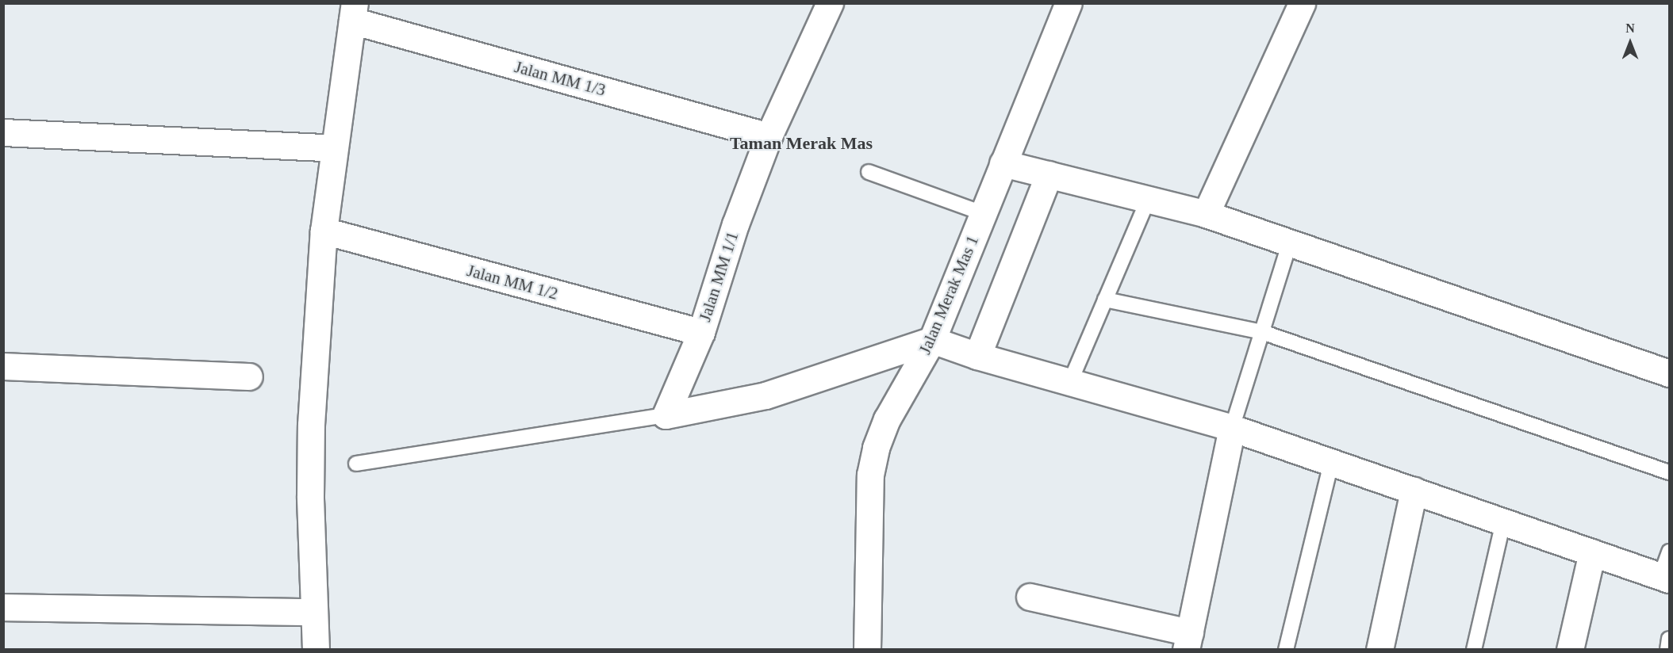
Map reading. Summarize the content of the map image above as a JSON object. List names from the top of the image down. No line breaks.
{"streets":{"street":["Jalan MM 1/3","Jalan MM 1/1","Jalan MM 1/2","Jalan Merak Mas 1"]},"crossings":[["Jalan MM 1/3","Jalan MM 1/1"],["Jalan MM 1/1","Jalan MM 1/2"]],"districts":["Taman Merak Mas"],"north":"top"}
